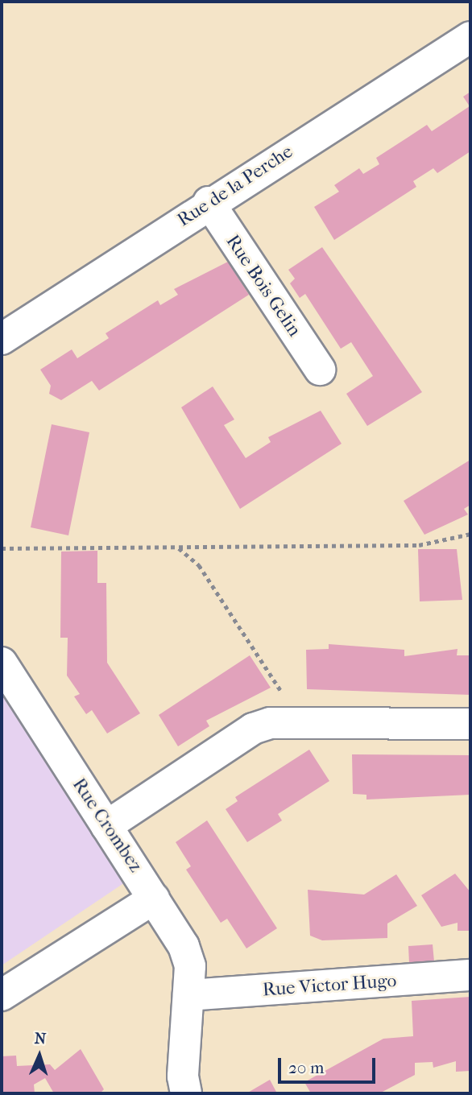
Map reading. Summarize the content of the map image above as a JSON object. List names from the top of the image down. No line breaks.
{"streets":{"street":["Rue de la Perche","Rue Bois Gelin","Rue Crombez","Rue Victor Hugo"]},"crossings":[["Rue de la Perche","Rue Bois Gelin"],["Rue Crombez","Rue Victor Hugo"]],"scale_bar":"20 m","north":"top"}
